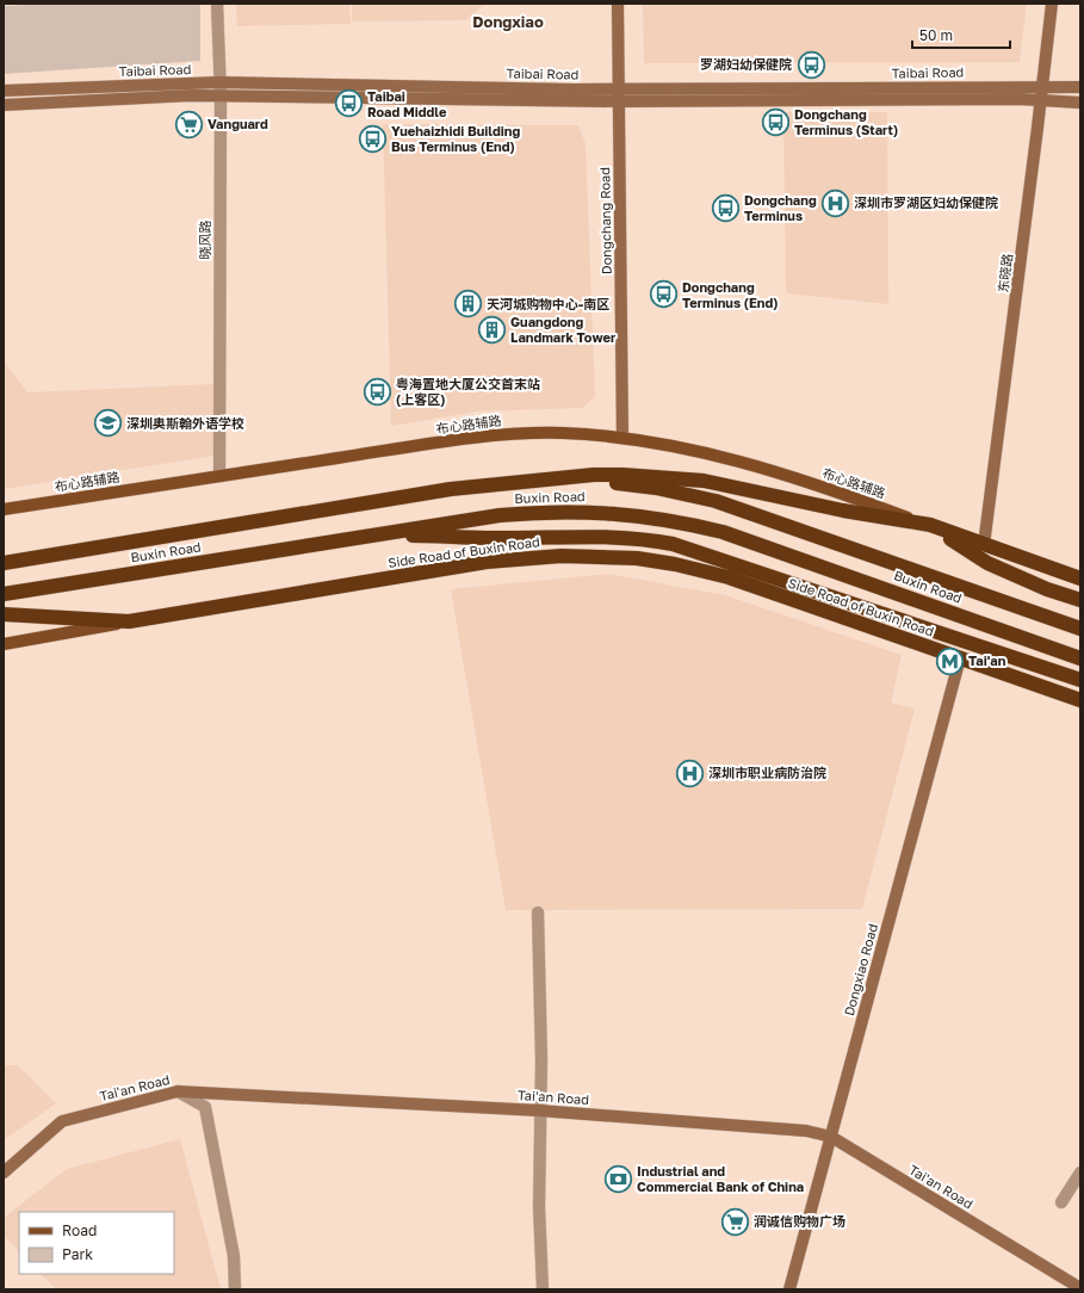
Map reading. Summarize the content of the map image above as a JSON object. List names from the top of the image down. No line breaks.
{"streets":{"highway":["Buxin Road","Side Road of Buxin Road"],"main road":["布心路辅路"],"street":["Taibai Road","Dongchang Road","晓风路","东晓路","Dongxiao Road","Tai'an Road"]},"crossings":[["Taibai Road","Dongchang Road"],["Taibai Road","晓风路"],["Taibai Road","东晓路"],["Dongchang Road","布心路辅路"],["晓风路","布心路辅路"],["布心路辅路","Buxin Road"],["Side Road of Buxin Road","Dongxiao Road"],["Dongxiao Road","Tai'an Road"]],"districts":["Dongxiao"],"places":{"bus stop":["罗湖妇幼保健院","Taibai Road Middle","Dongchang Terminus (Start)","Yuehaizhidi Building Bus Terminus (End)","Dongchang Terminus","Dongchang Terminus (End)","粤海置地大厦公交首末站 (上客区)"],"supermarket":["Vanguard","润诚信购物广场"],"hospital":["深圳市罗湖区妇幼保健院","深圳市职业病防治院"],"building":["天河城购物中心-南区","Guangdong Landmark Tower"],"school or university":["深圳奥斯翰外语学校"],"metro station":["Tai'an"],"bank":["Industrial and Commercial Bank of China"]},"legend":["Road","Park"],"scale_bar":"50 m"}
